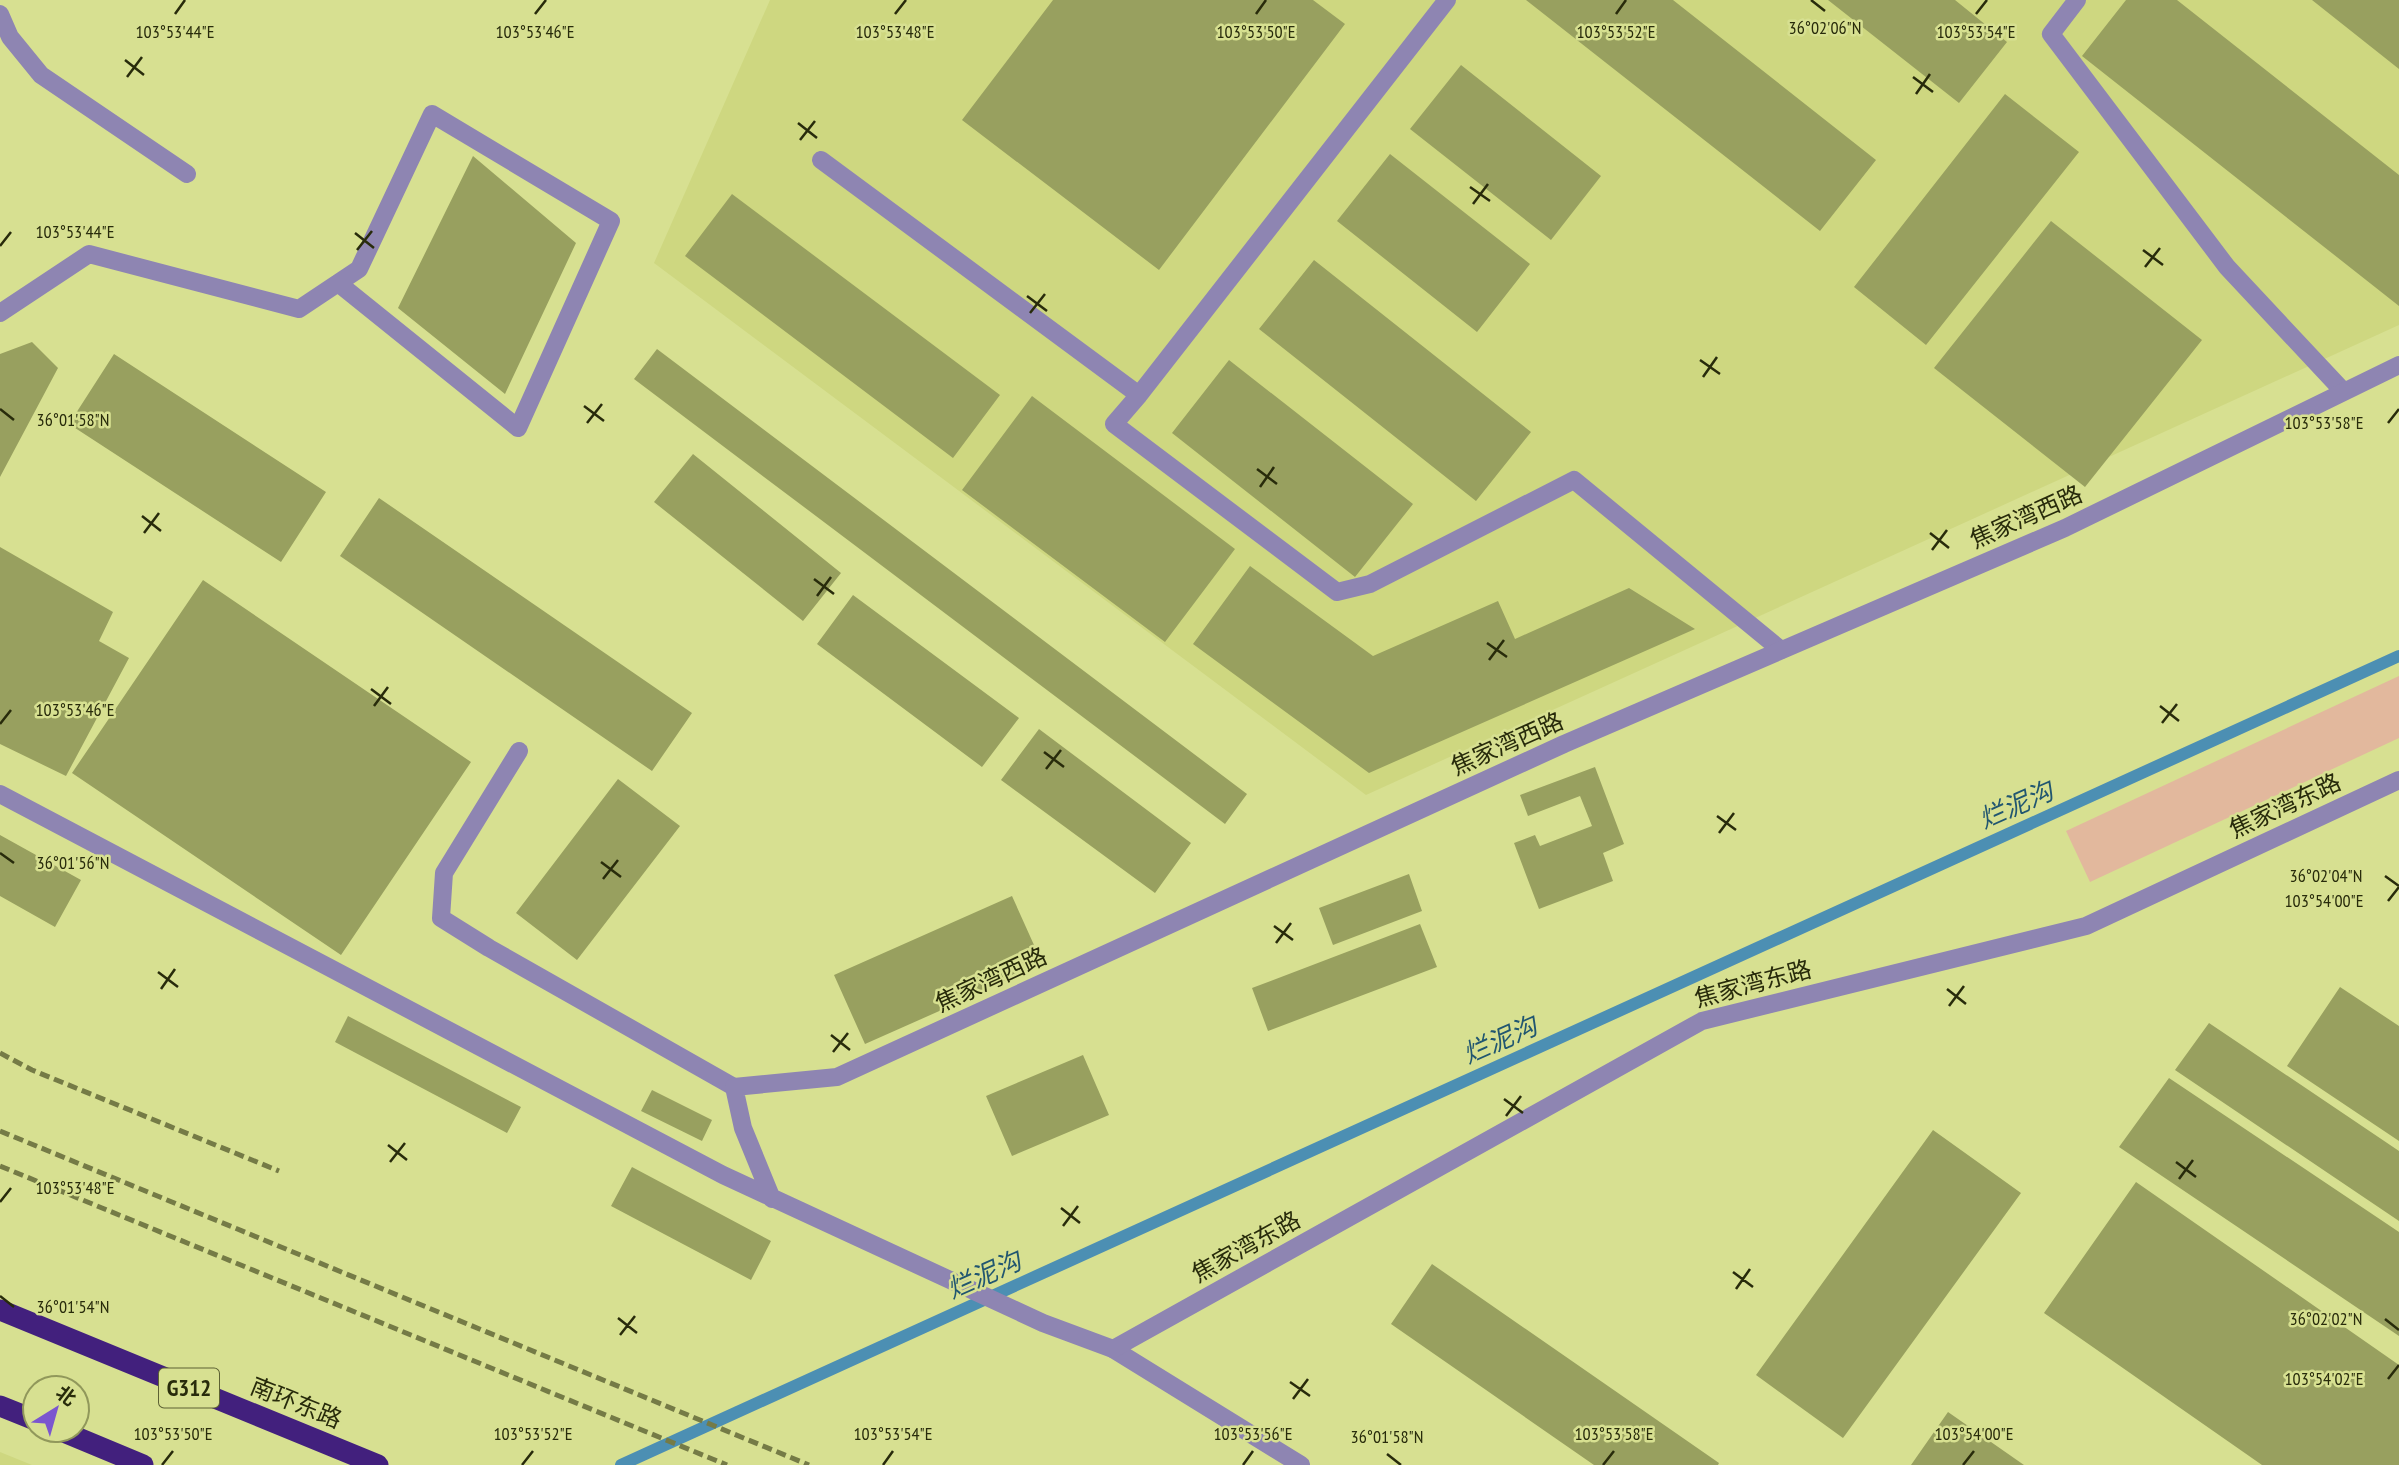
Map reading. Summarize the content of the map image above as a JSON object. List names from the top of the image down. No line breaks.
{"streets":{"highway":["G312","南环东路"],"street":["焦家湾西路","焦家湾东路"]},"water":["烂泥沟"],"north":"top right","coordinates":["36°02'06\"N","103°53'44\"E","103°53'46\"E","103°53'48\"E","103°53'50\"E","103°53'52\"E","103°53'54\"E","36°01'58\"N","103°53'58\"E","36°01'56\"N","36°02'04\"N","103°54'00\"E","36°01'54\"N","36°02'02\"N","103°54'02\"E","103°53'56\"E"]}
